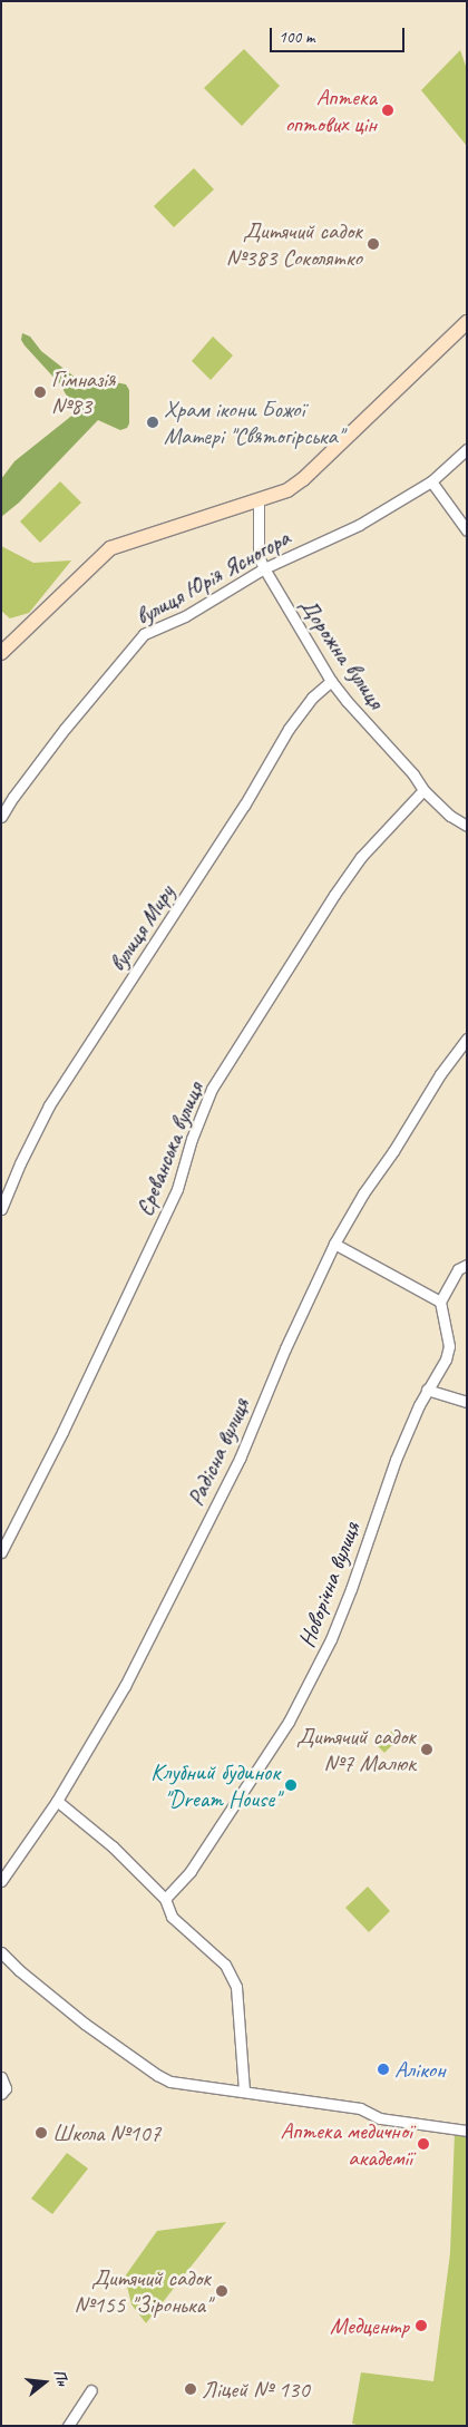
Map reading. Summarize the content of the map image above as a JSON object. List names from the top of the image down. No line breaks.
{"streets":{"street":["вулиця Юрія Ясногора","Дорожна вулиця","вулиця Миру","Єреванська вулиця","Радісна вулиця","Новорічна вулиця"]},"crossings":[["вулиця Юрія Ясногора","Дорожна вулиця"],["Дорожна вулиця","вулиця Миру"],["Дорожна вулиця","Єреванська вулиця"]],"places":["Аптека оптових цін","Дитячий садок №383 Соколятко","Гімназія №83","Храм ікони Божої Матері \"Святогірська\"","Дитячий садок №7 Малюк","Клубний будинок \"Dream House\"","Алікон","Школа №107","Аптека медичної академії","Дитячий садок №155 \"Зіронька\"","Медцентр","Ліцей № 130"],"scale_bar":"100 m","north":"right"}
